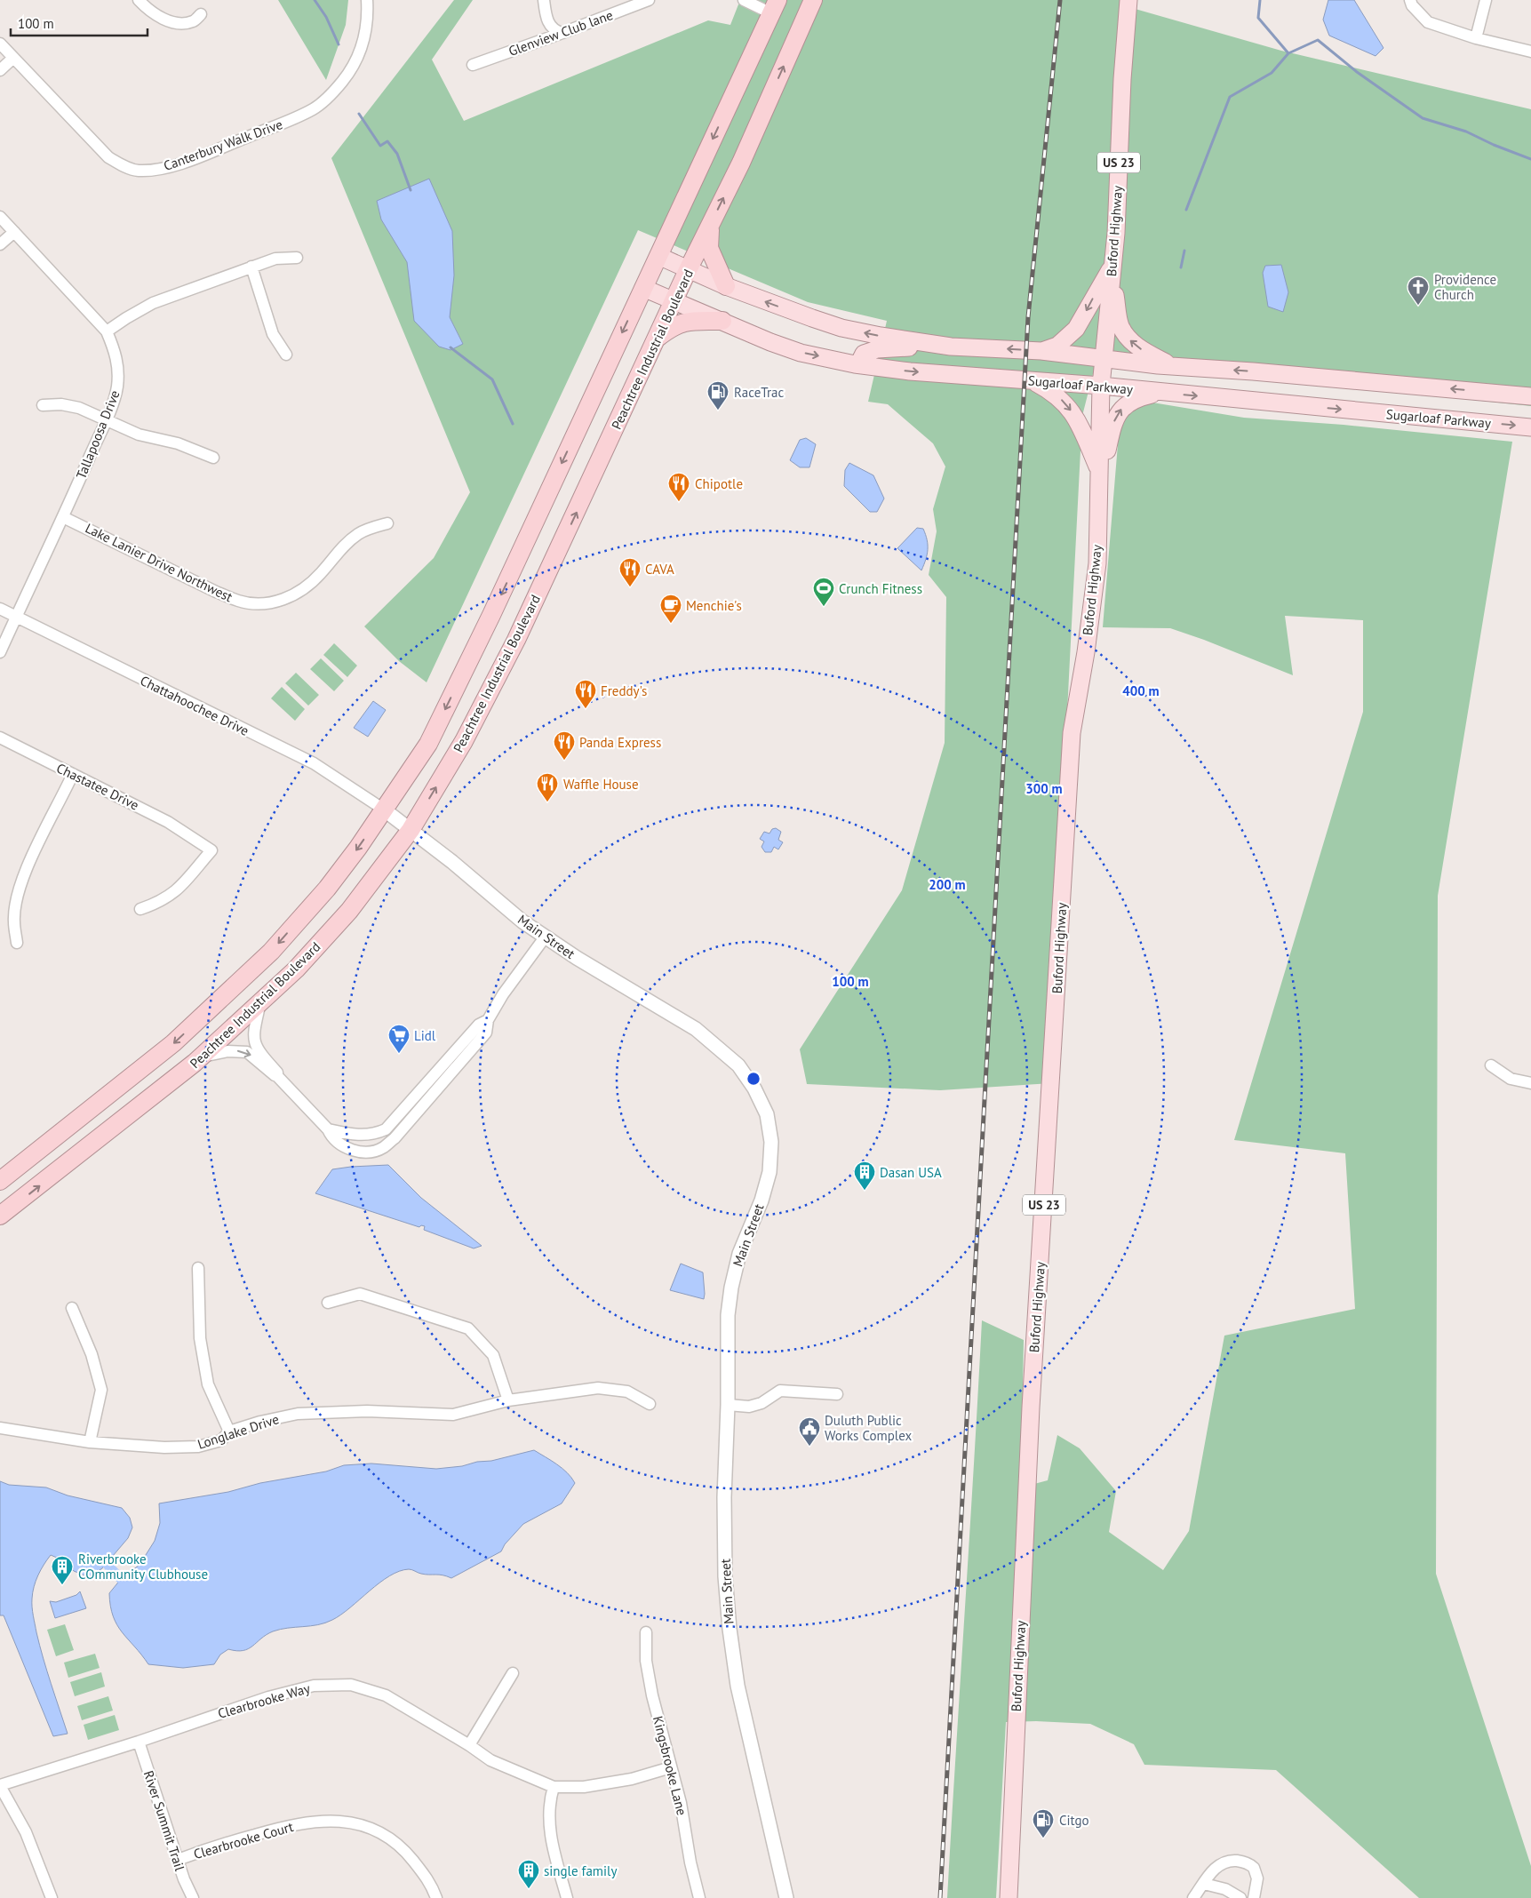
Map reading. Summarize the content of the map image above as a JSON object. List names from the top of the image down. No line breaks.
{"streets":{"highway":["Peachtree Industrial Boulevard"],"main road":["US 23","Buford Highway","Sugarloaf Parkway"],"street":["Glenview Club lane","Canterbury Walk Drive","Tallapoosa Drive","Lake Lanier Drive Northwest","Chattahoochee Drive","Chastatee Drive","Main Street","Longlake Drive","Clearbrooke Way","Kingsbrooke Lane","River Summit Trail","Clearbrooke Court"]},"crossings":[["Buford Highway","Sugarloaf Parkway"],["Peachtree Industrial Boulevard","Sugarloaf Parkway"],["Peachtree Industrial Boulevard","Chattahoochee Drive"],["Peachtree Industrial Boulevard","Main Street"],["Tallapoosa Drive","Lake Lanier Drive Northwest"],["Tallapoosa Drive","Chattahoochee Drive"],["Chattahoochee Drive","Main Street"],["Clearbrooke Way","Kingsbrooke Lane"],["Clearbrooke Way","River Summit Trail"],["River Summit Trail","Clearbrooke Court"]],"places":{"church":["Providence Church"],"fuel station":["RaceTrac","Citgo"],"restaurant":["Chipotle","CAVA","Freddy's","Panda Express","Waffle House"],"sports":["Crunch Fitness"],"cafe":["Menchie's"],"supermarket":["Lidl"],"building":["Dasan USA","Riverbrooke COmmunity Clubhouse","single family"],"public building":["Duluth Public Works Complex"]},"scale_bar":"100 m","rings":["400 m","300 m","200 m","100 m"]}
